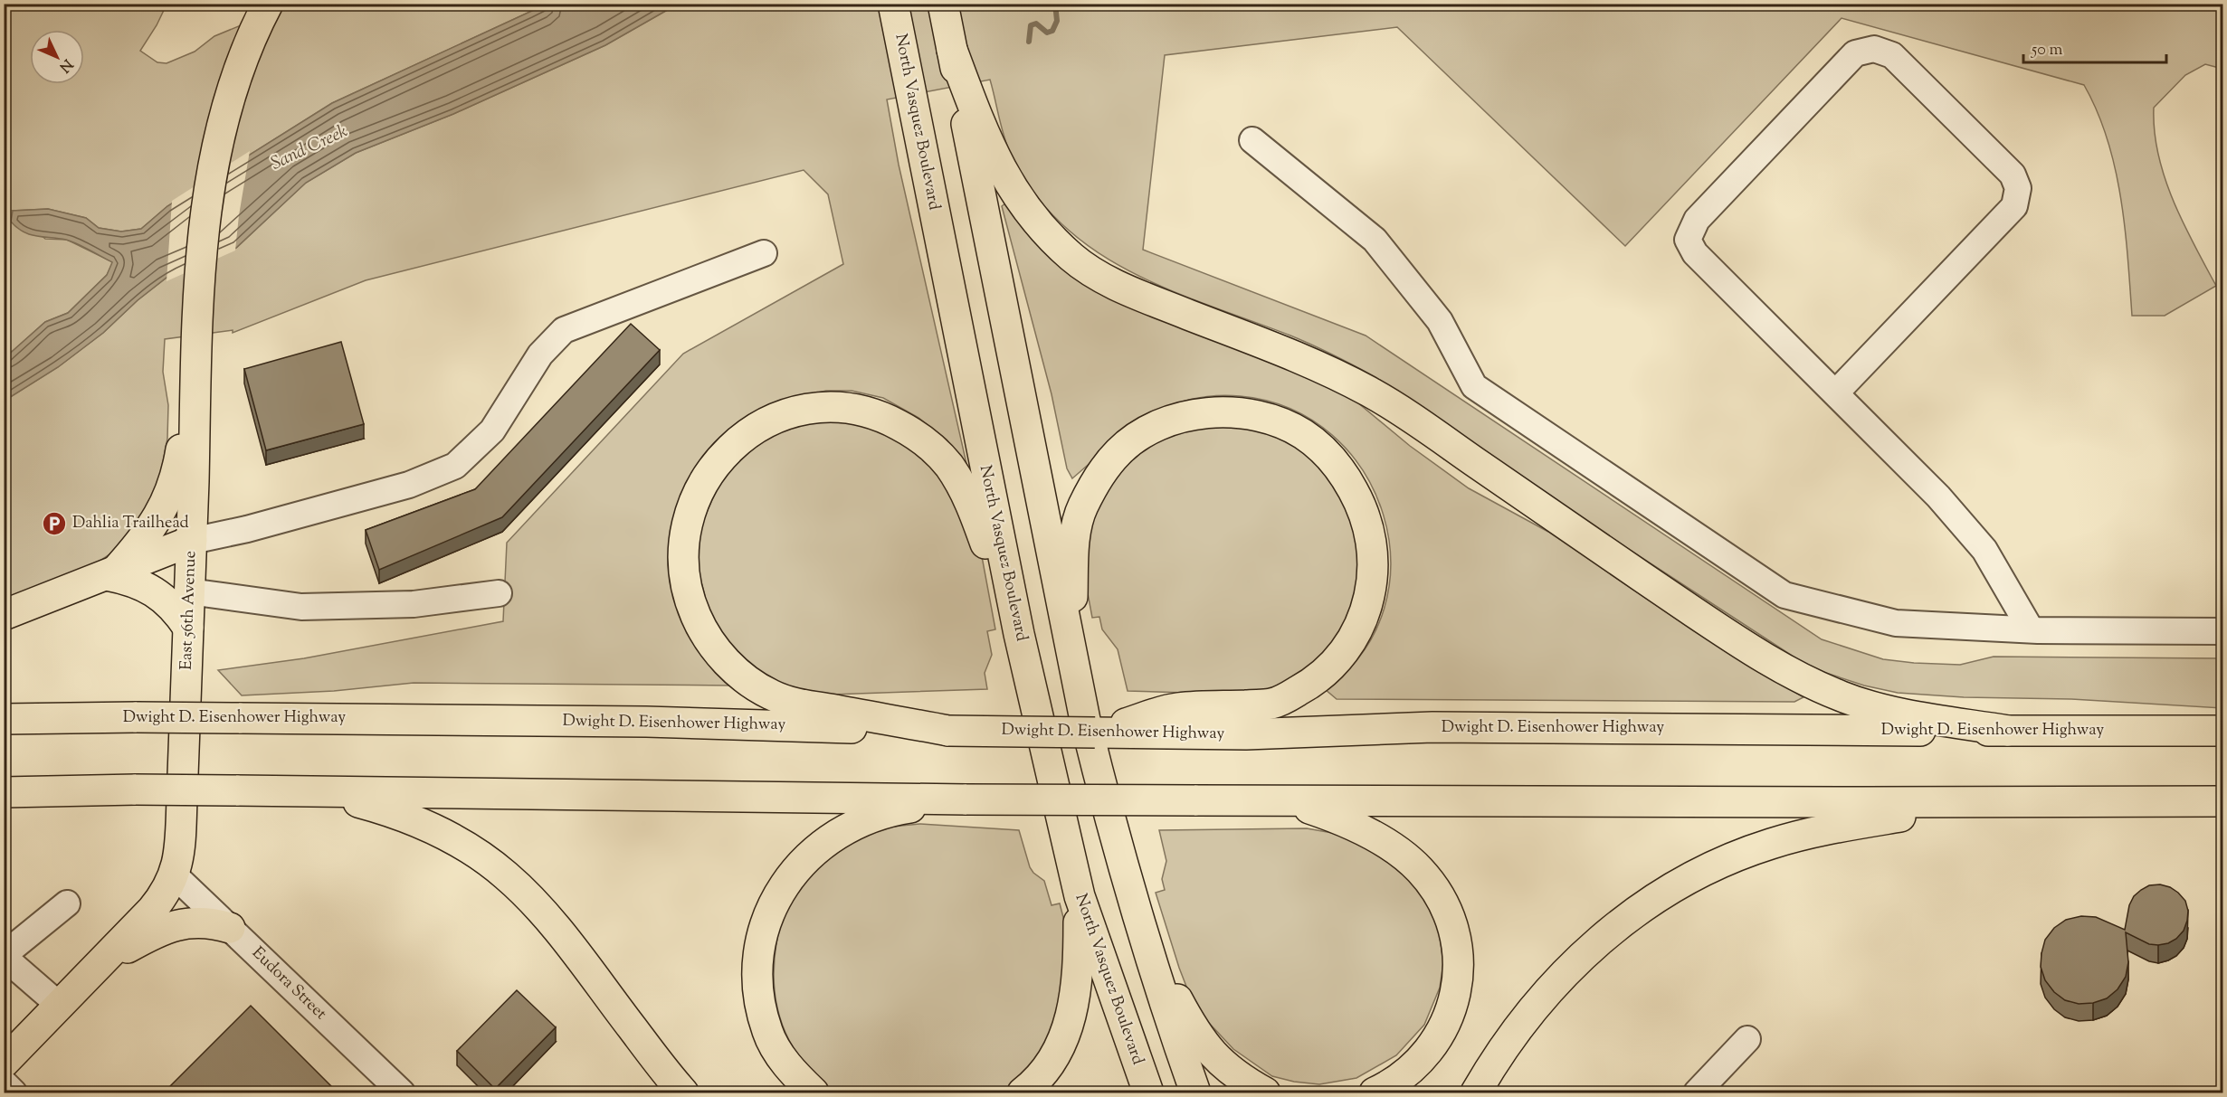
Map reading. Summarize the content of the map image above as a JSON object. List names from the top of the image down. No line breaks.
{"streets":{"main road":["North Vasquez Boulevard","East 56th Avenue","Dwight D. Eisenhower Highway"],"street":["Eudora Street"]},"crossings":[["East 56th Avenue","Eudora Street"]],"water":["Sand Creek"],"places":{"parking":["Dahlia Trailhead"]},"scale_bar":"50 m","north":"bottom right"}
